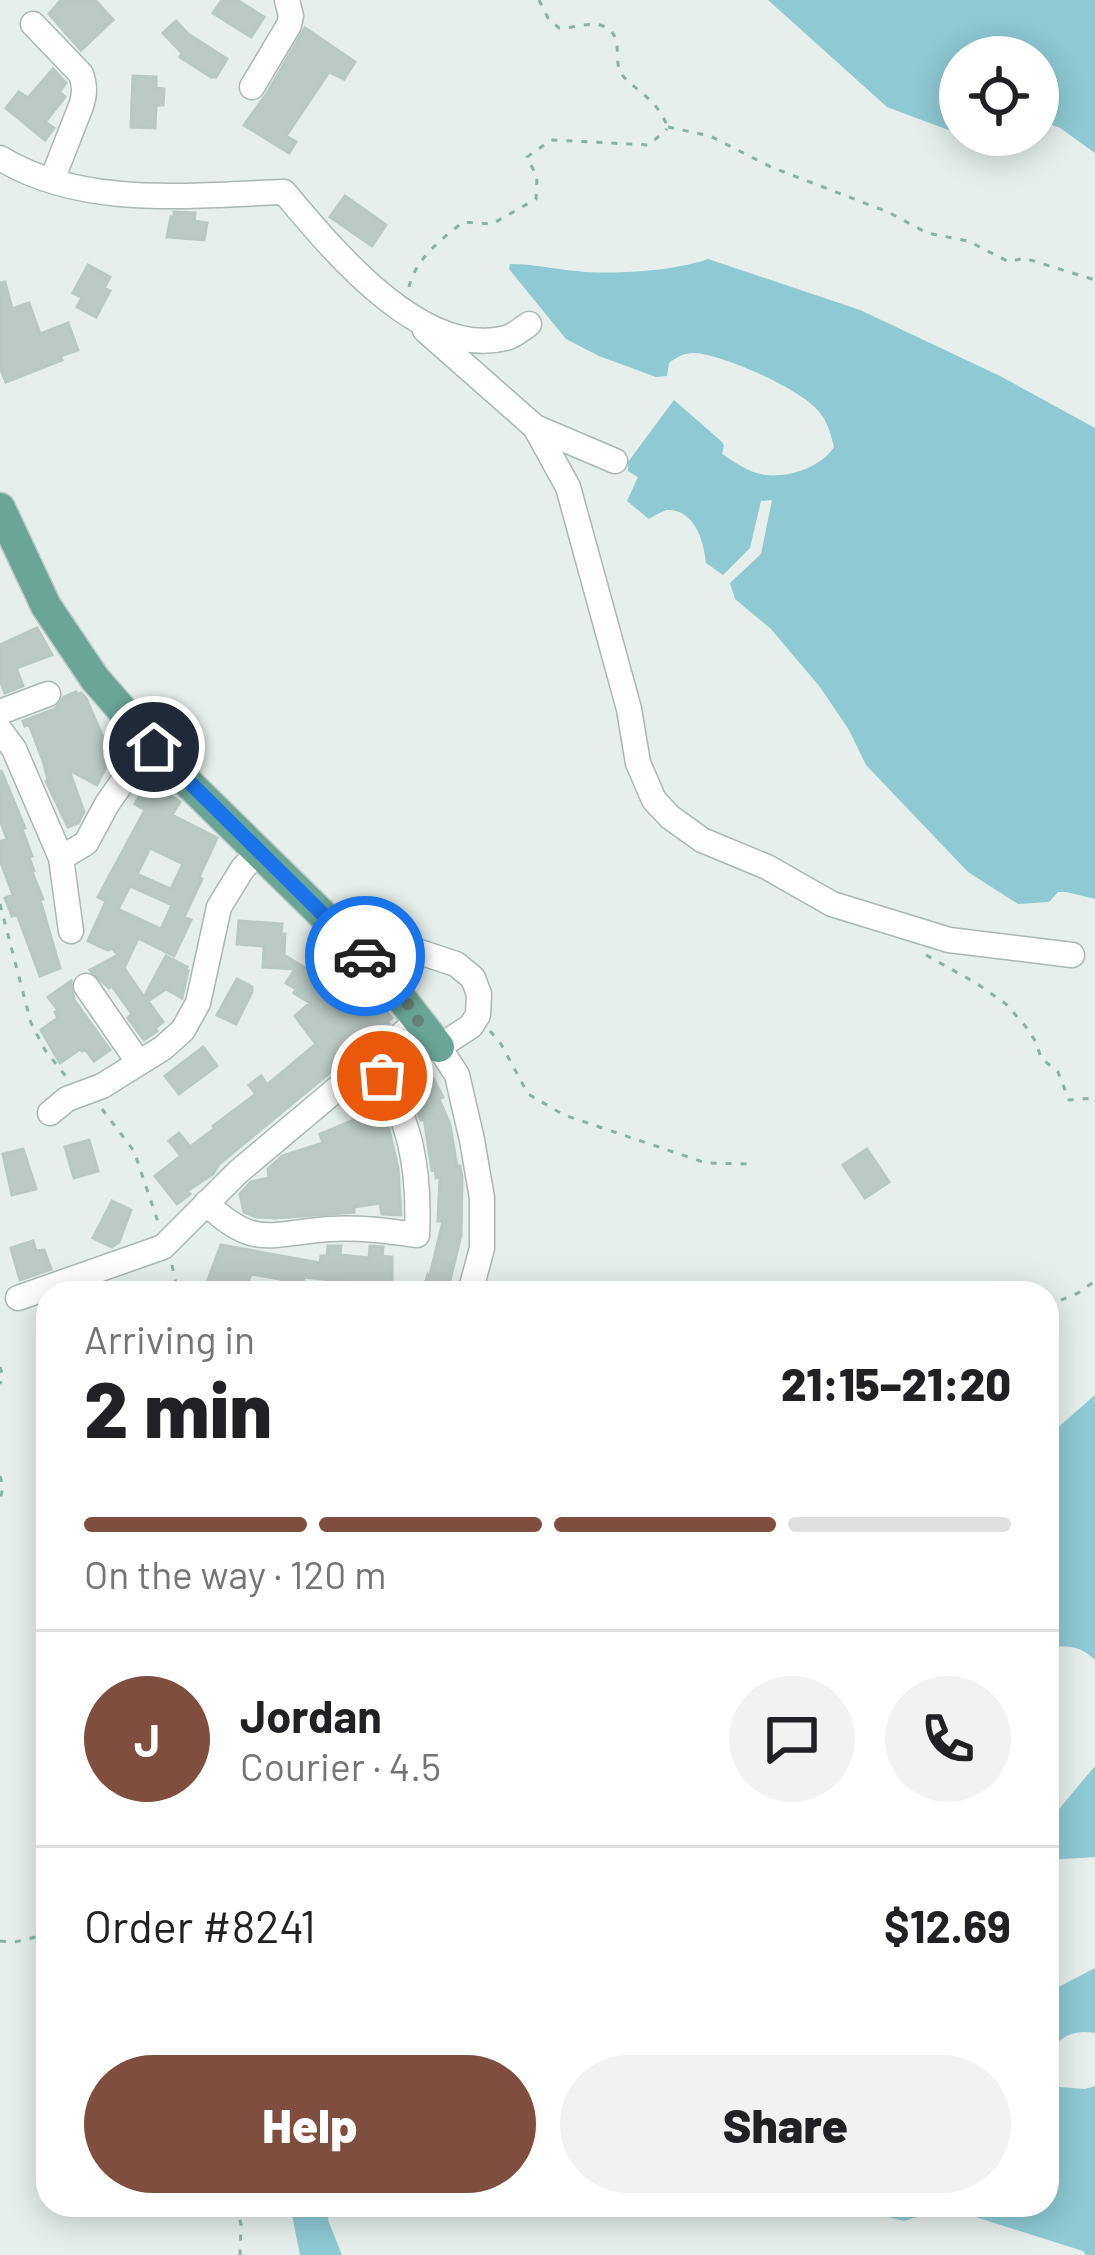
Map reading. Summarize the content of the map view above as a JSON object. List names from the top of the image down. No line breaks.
{"page":{"heading":["2 min","Arriving in","21:15–21:20"],"panel":["Jordan","Courier · 4.5","Order #8241","$12.69"],"bar":"On the way · 120 m","round":"J","buttons":["Help","Share"]}}
